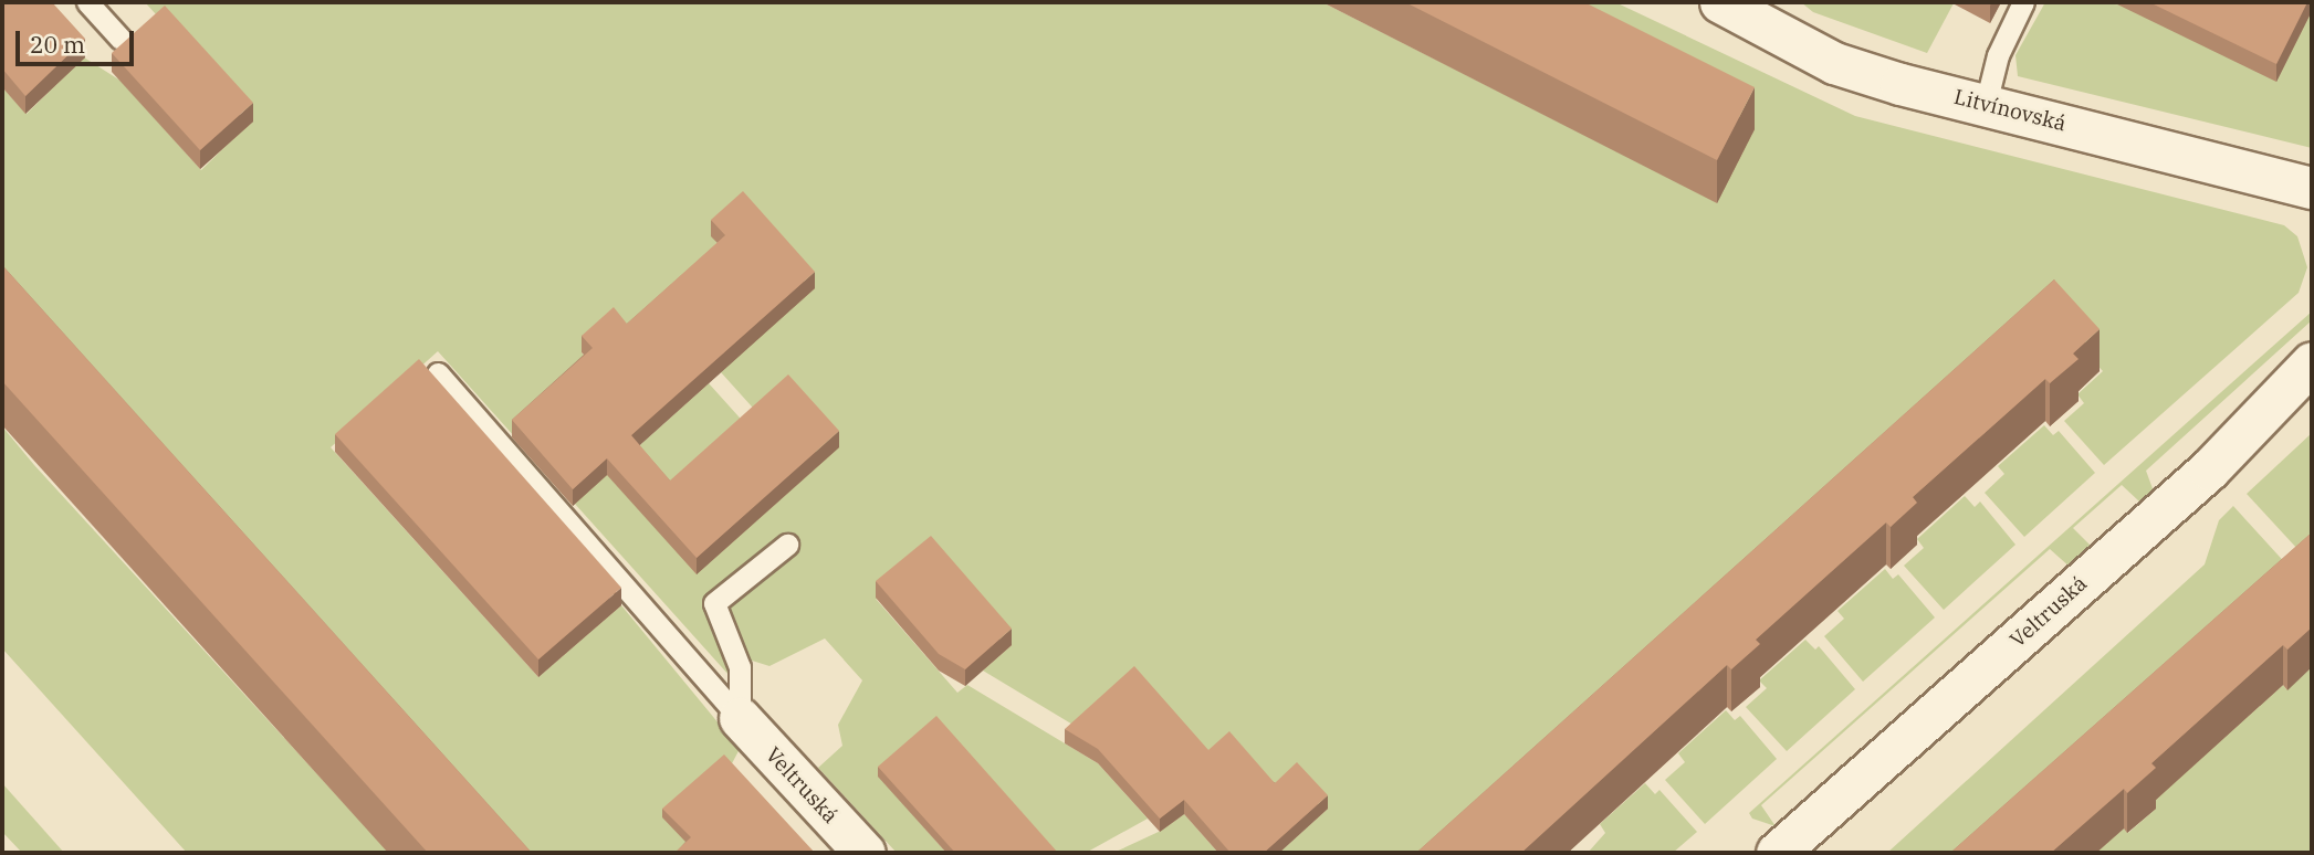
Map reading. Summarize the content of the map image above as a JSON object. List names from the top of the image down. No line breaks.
{"streets":{"street":["Litvínovská","Veltruská"]},"scale_bar":"20 m"}
